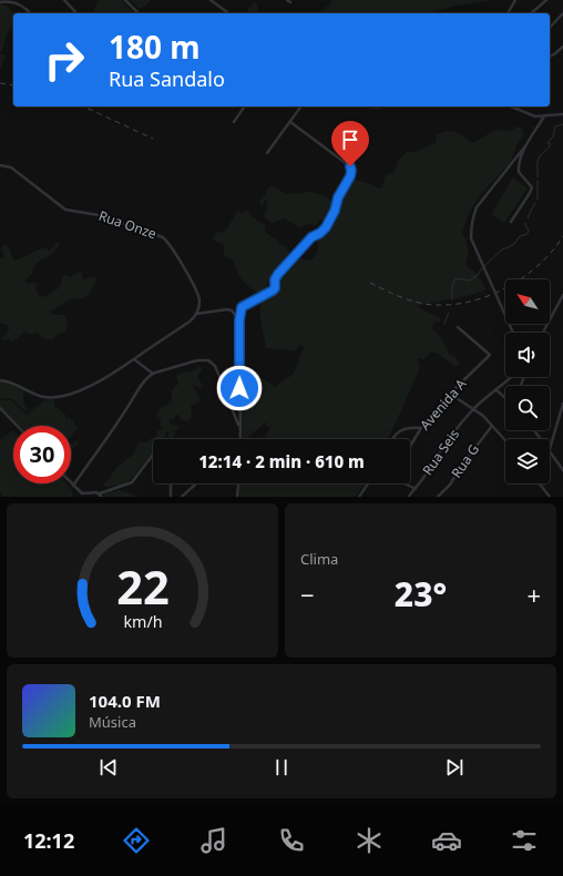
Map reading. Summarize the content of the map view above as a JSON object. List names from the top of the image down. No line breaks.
{"streets":{"street":["Rua Onze","Avenida A","Rua Seis","Rua G"]},"north":"top left","page":{"turn":["180 m","Rua Sandalo"],"limit":"30","trip":"12:14 · 2 min · 610 m","tile":"Clima","heat":["−","23°","+"],"song":["104.0 FM","Música"],"tabs":"12:12","gauge":["22","km/h"]}}
